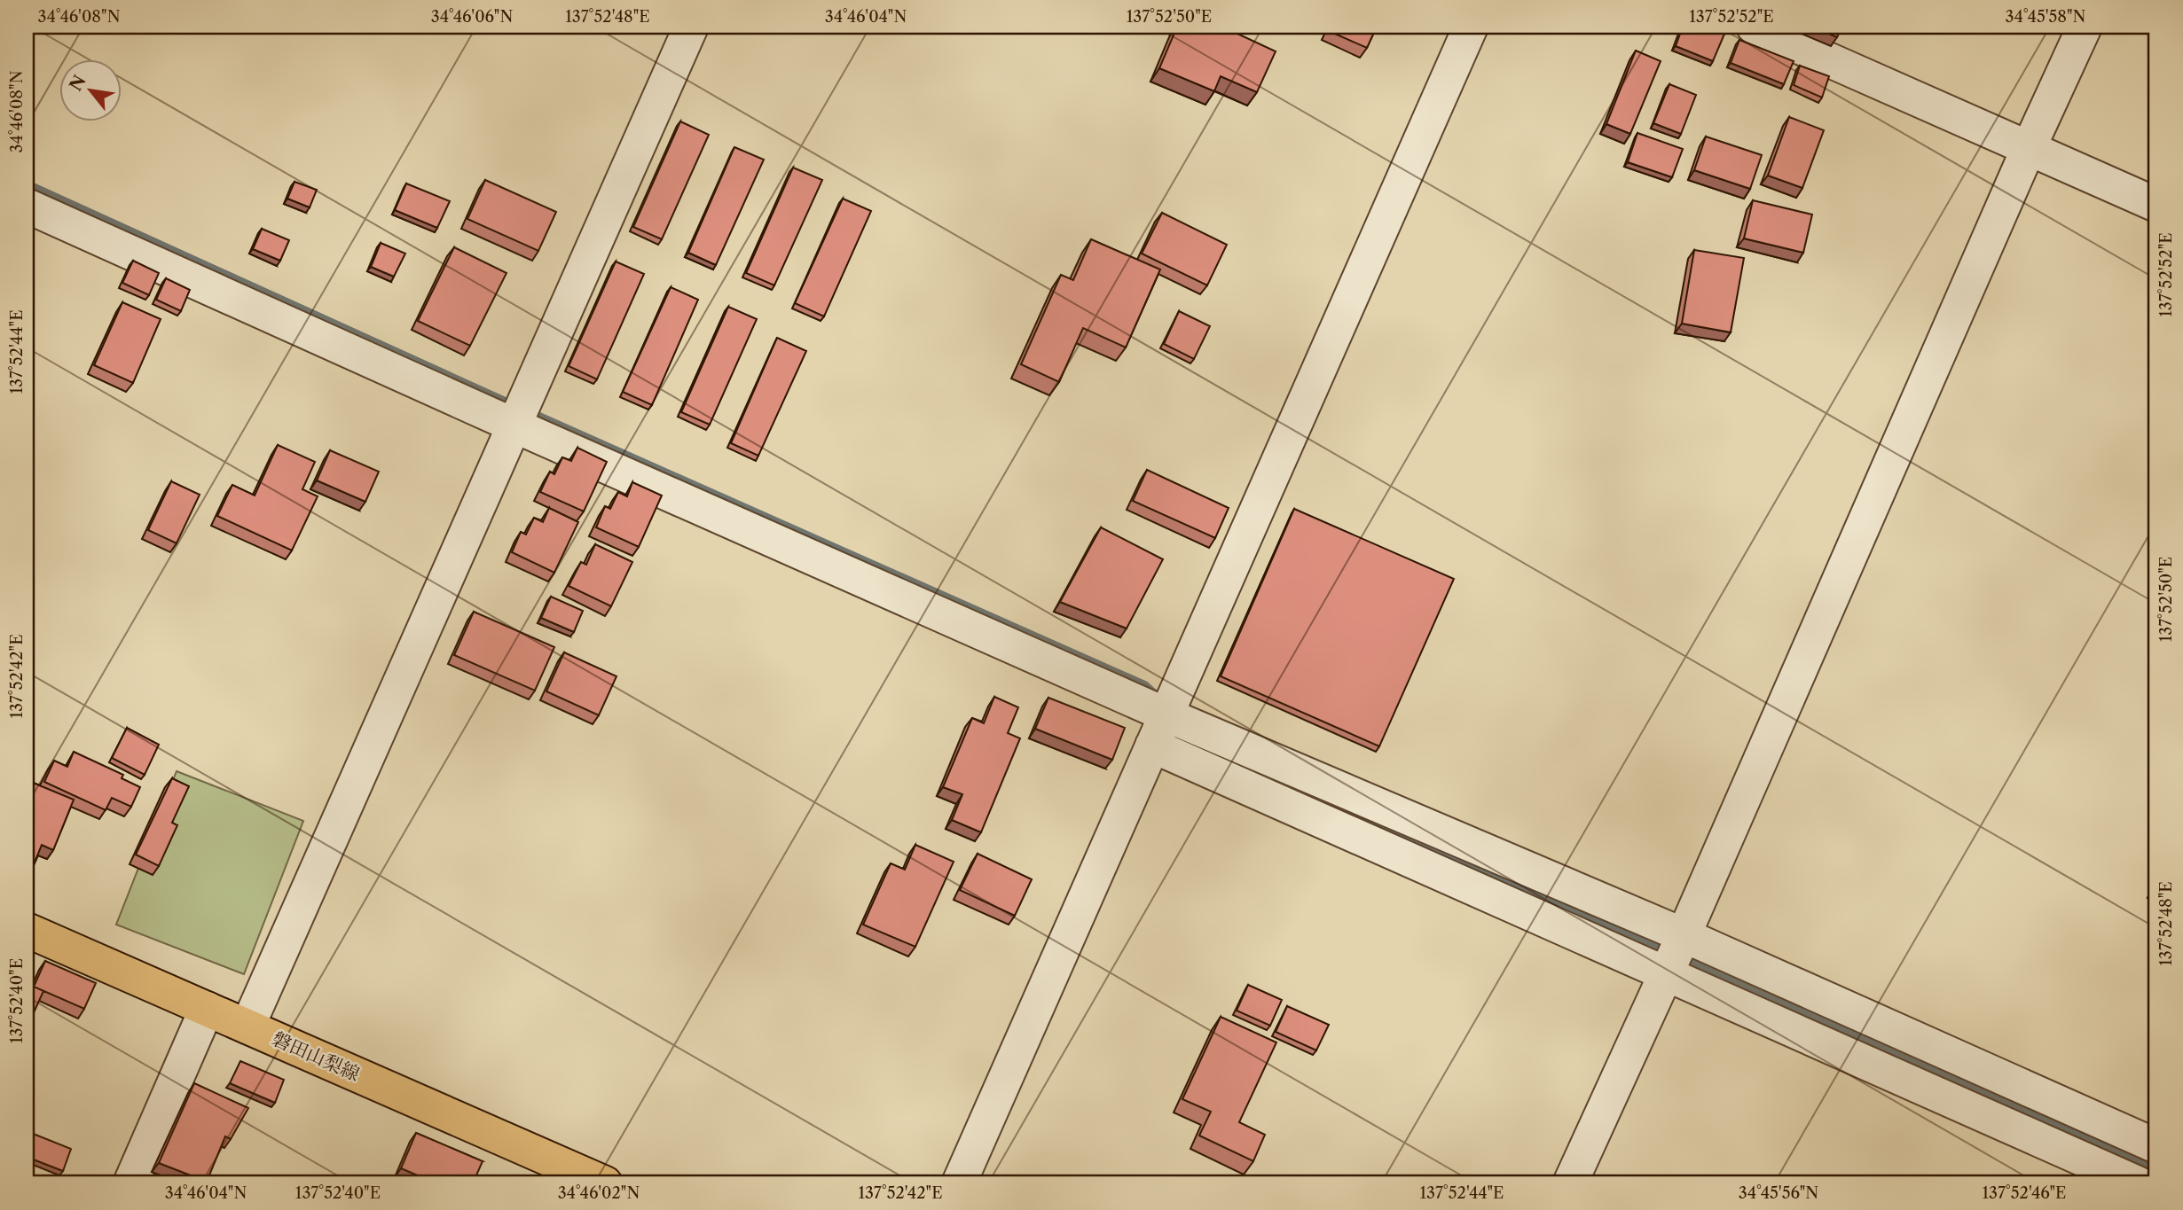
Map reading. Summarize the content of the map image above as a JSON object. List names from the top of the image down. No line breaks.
{"streets":{"main road":["磐田山梨線"]},"north":"top left","coordinates":["34°46'08\"N","34°46'06\"N","137°52'48\"E","34°46'04\"N","137°52'50\"E","137°52'52\"E","34°45'58\"N","137°52'44\"E","137°52'42\"E","137°52'40\"E","34°46'02\"N","34°45'56\"N","137°52'46\"E"]}
